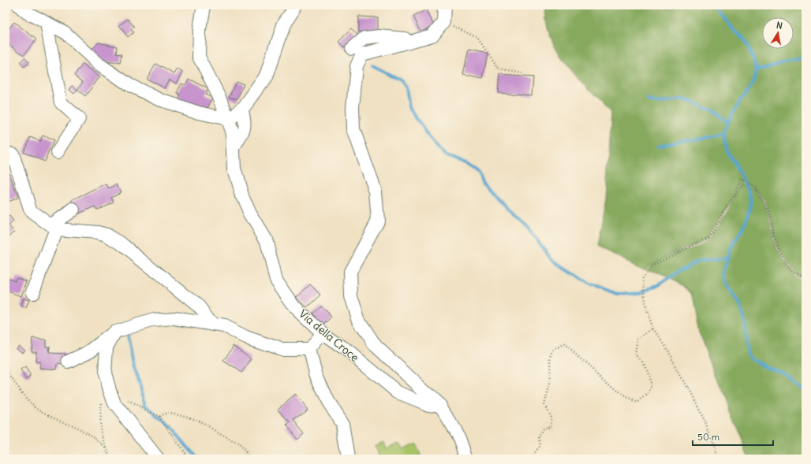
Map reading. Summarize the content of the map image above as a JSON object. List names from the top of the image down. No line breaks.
{"streets":{"street":["Via della Croce"]},"scale_bar":"50 m","north":"top"}
